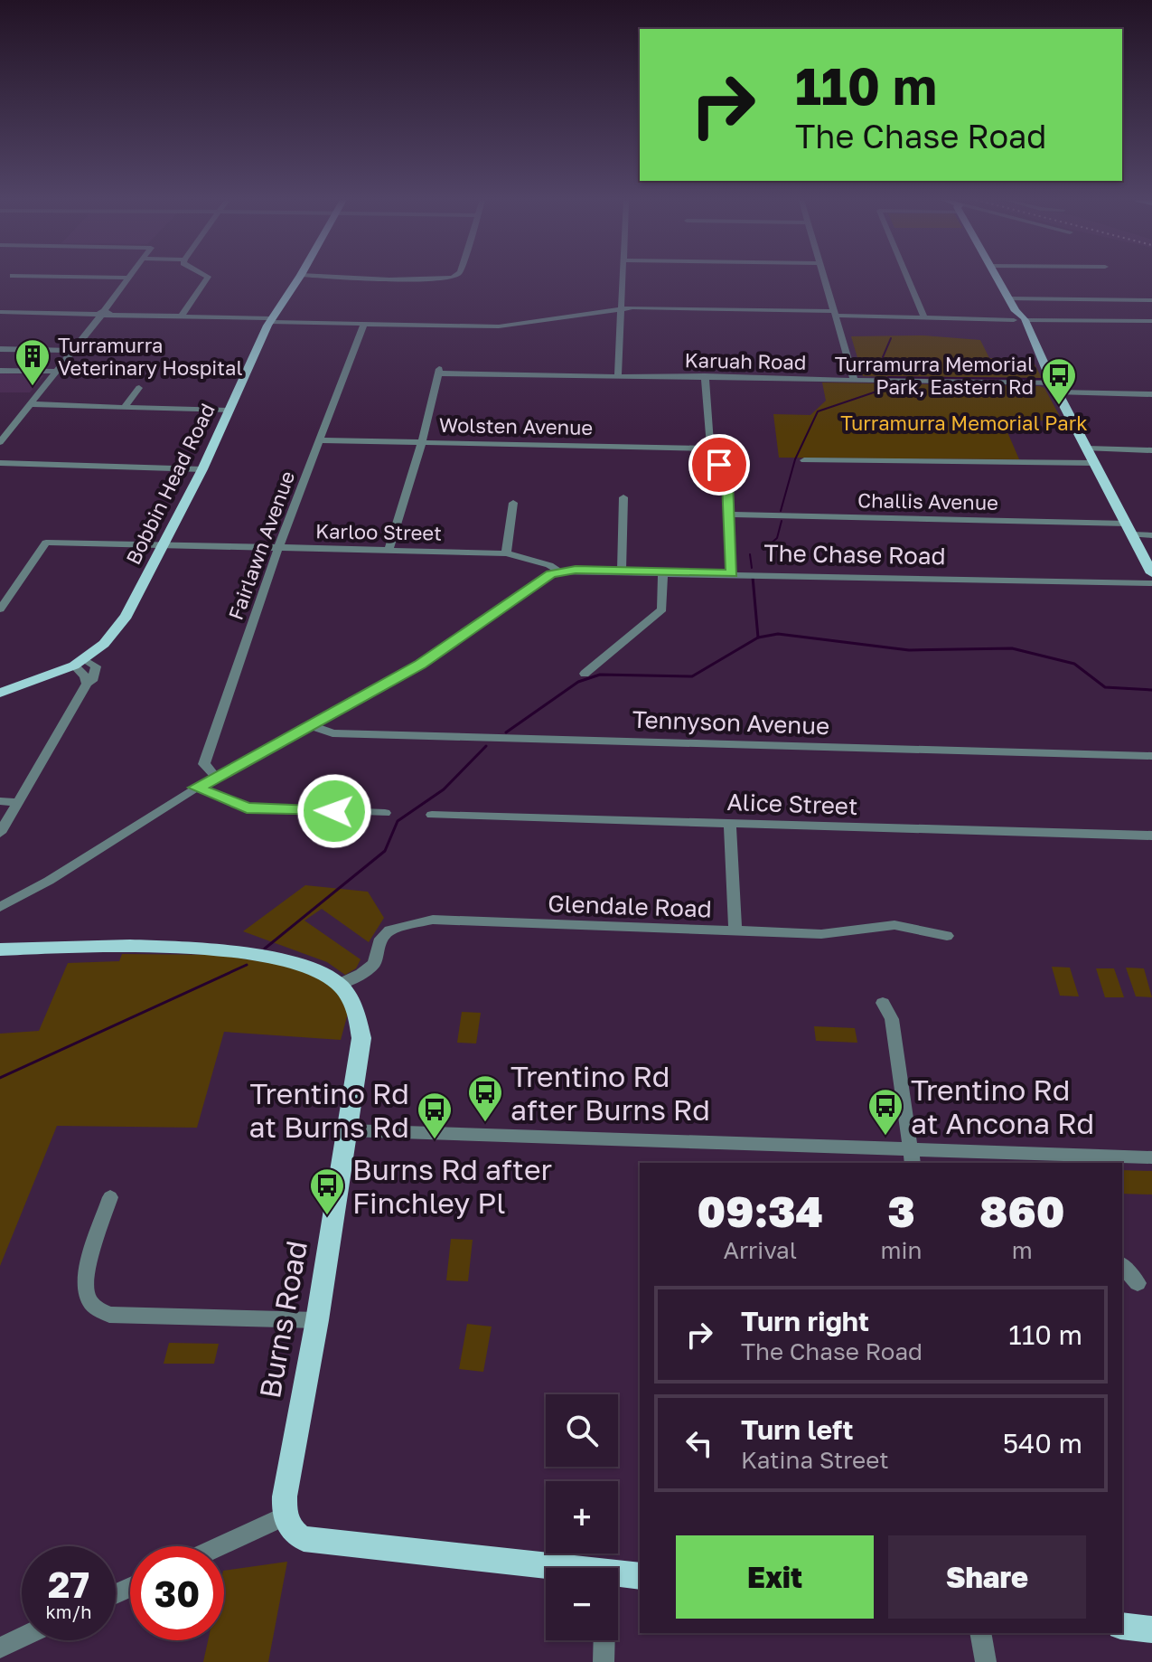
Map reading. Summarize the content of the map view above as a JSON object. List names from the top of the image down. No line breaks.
{"streets":{"main road":["Bobbin Head Road","Burns Road"],"street":["Karuah Road","Wolsten Avenue","Challis Avenue","Karloo Street","Fairlawn Avenue","The Chase Road","Tennyson Avenue","Alice Street","Glendale Road"]},"crossings":[["Karuah Road","Wolsten Avenue"],["Wolsten Avenue","Fairlawn Avenue"],["Bobbin Head Road","Karloo Street"],["Karloo Street","Fairlawn Avenue"],["Karloo Street","The Chase Road"],["Fairlawn Avenue","The Chase Road"],["The Chase Road","Tennyson Avenue"],["Glendale Road","Burns Road"]],"parks":["Turramurra Memorial Park"],"places":{"building":["Turramurra Veterinary Hospital"],"bus stop":["Turramurra Memorial Park, Eastern Rd","Trentino Rd after Burns Rd","Trentino Rd at Ancona Rd","Trentino Rd at Burns Rd","Burns Rd after Finchley Pl"]},"page":{"turn":["110 m","The Chase Road"],"eta":["09:34","Arrival","3","min","860","m"],"list":[{"name":"Turn right","note":"The Chase Road","value":"110 m"},{"name":"Turn left","note":"Katina Street","value":"540 m"}],"map_buttons":["+","−"],"buttons":["Exit","Share"],"speed":"27 km/h","limit":"30"}}
